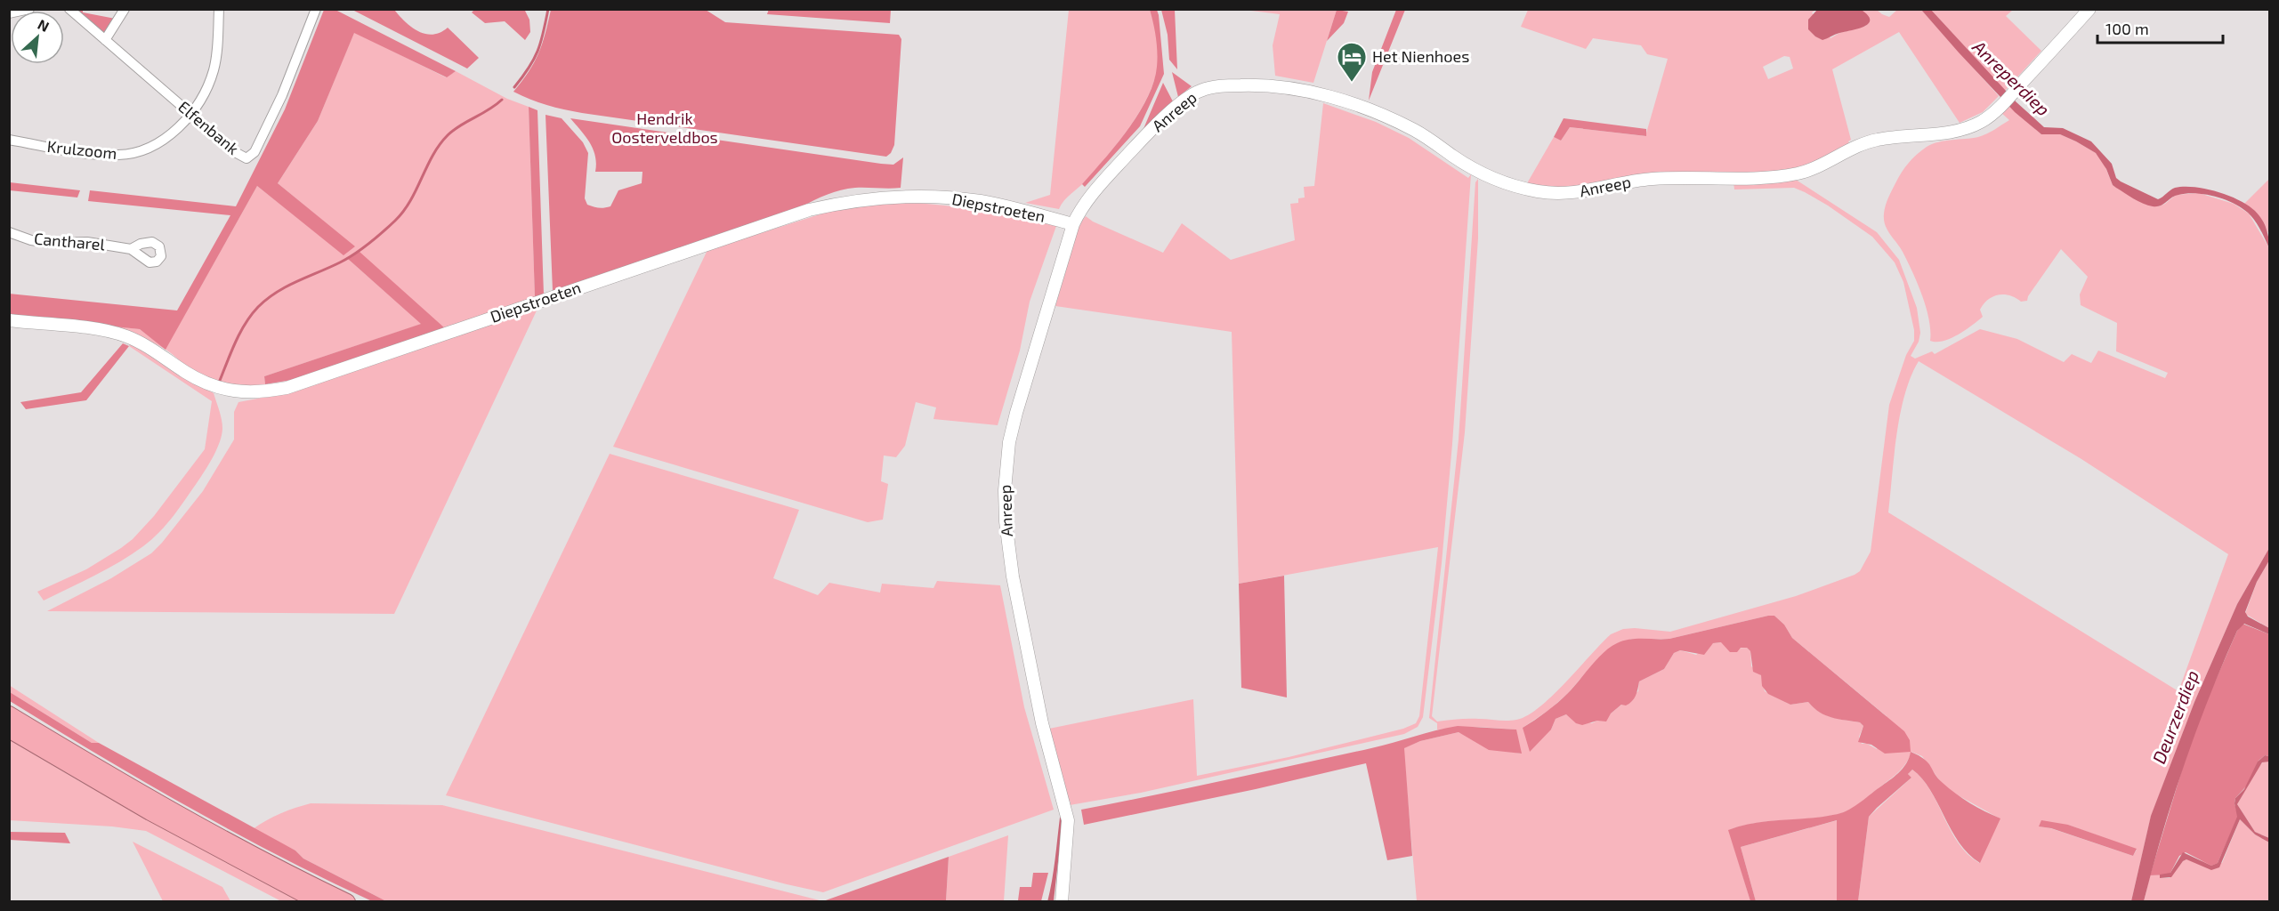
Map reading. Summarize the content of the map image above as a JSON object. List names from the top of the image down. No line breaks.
{"streets":{"street":["Anreep","Elfenbank","Krulzoom","Diepstroeten","Cantharel"]},"crossings":[["Anreep","Diepstroeten"],["Elfenbank","Krulzoom"]],"water":["Anreperdiep","Deurzerdiep"],"parks":["Hendrik Oosterveldbos"],"places":{"hotel":["Het Nienhoes"]},"scale_bar":"100 m","north":"top right"}
